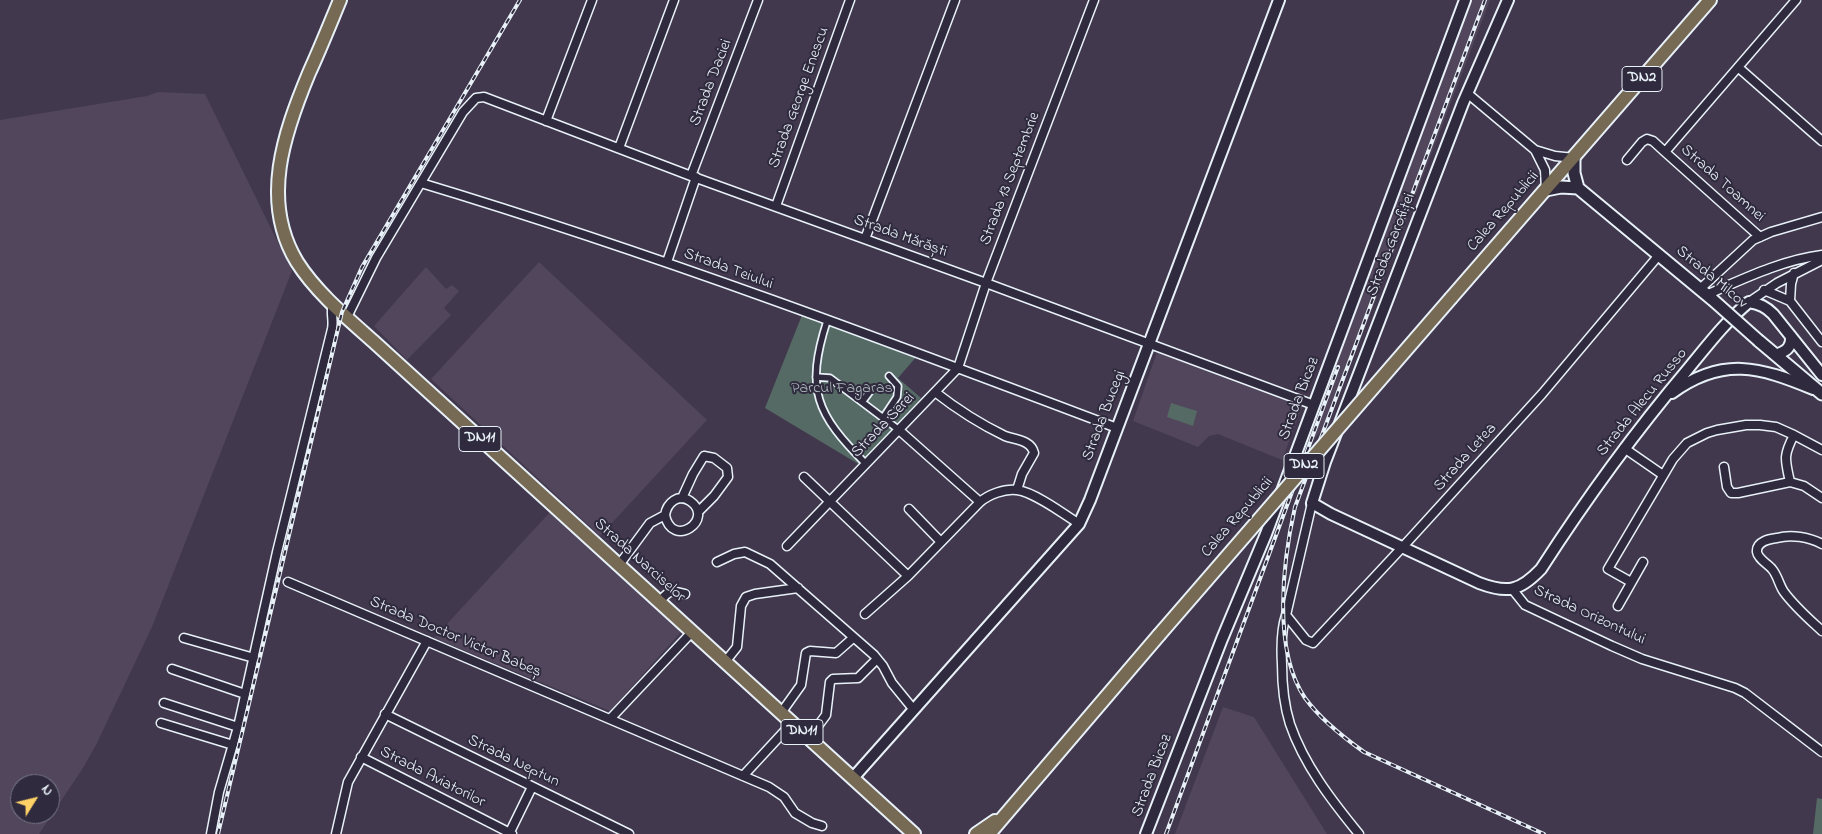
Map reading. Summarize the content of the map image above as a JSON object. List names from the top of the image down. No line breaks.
{"streets":{"main road":["DN2","Calea Republicii","Strada Milcov","DN11","Strada Narciselor"],"street":["Strada Daciei","Strada George Enescu","Strada 13 Septembrie","Strada Toamnei","Strada Mărăști","Strada Garofiței","Strada Teiului","Strada Bicaz","Strada Alecu Russo","Strada Bucegi","Strada Serei","Strada Letea","Strada Orizontului","Strada Doctor Victor Babeș","Strada Neptun","Strada Aviatorilor"]},"crossings":[["DN2","Calea Republicii"],["Strada Daciei","Strada Mărăști"],["Strada Daciei","Strada Teiului"],["Strada George Enescu","Strada Mărăști"],["Strada 13 Septembrie","Strada Mărăști"],["Strada 13 Septembrie","Strada Teiului"],["Strada 13 Septembrie","Strada Serei"],["Strada Mărăști","Strada Teiului"],["Strada Mărăști","Strada Bicaz"],["Strada Mărăști","Strada Bucegi"],["Strada Garofiței","Strada Orizontului"],["Strada Teiului","Strada Bucegi"],["Strada Teiului","Strada Serei"],["Strada Milcov","Strada Letea"],["Strada Alecu Russo","Strada Orizontului"],["Strada Bucegi","Strada Narciselor"],["DN11","Strada Narciselor"],["Strada Letea","Strada Orizontului"],["Strada Neptun","Strada Aviatorilor"]],"parks":["Parcul Fagaras"],"north":"top right"}
